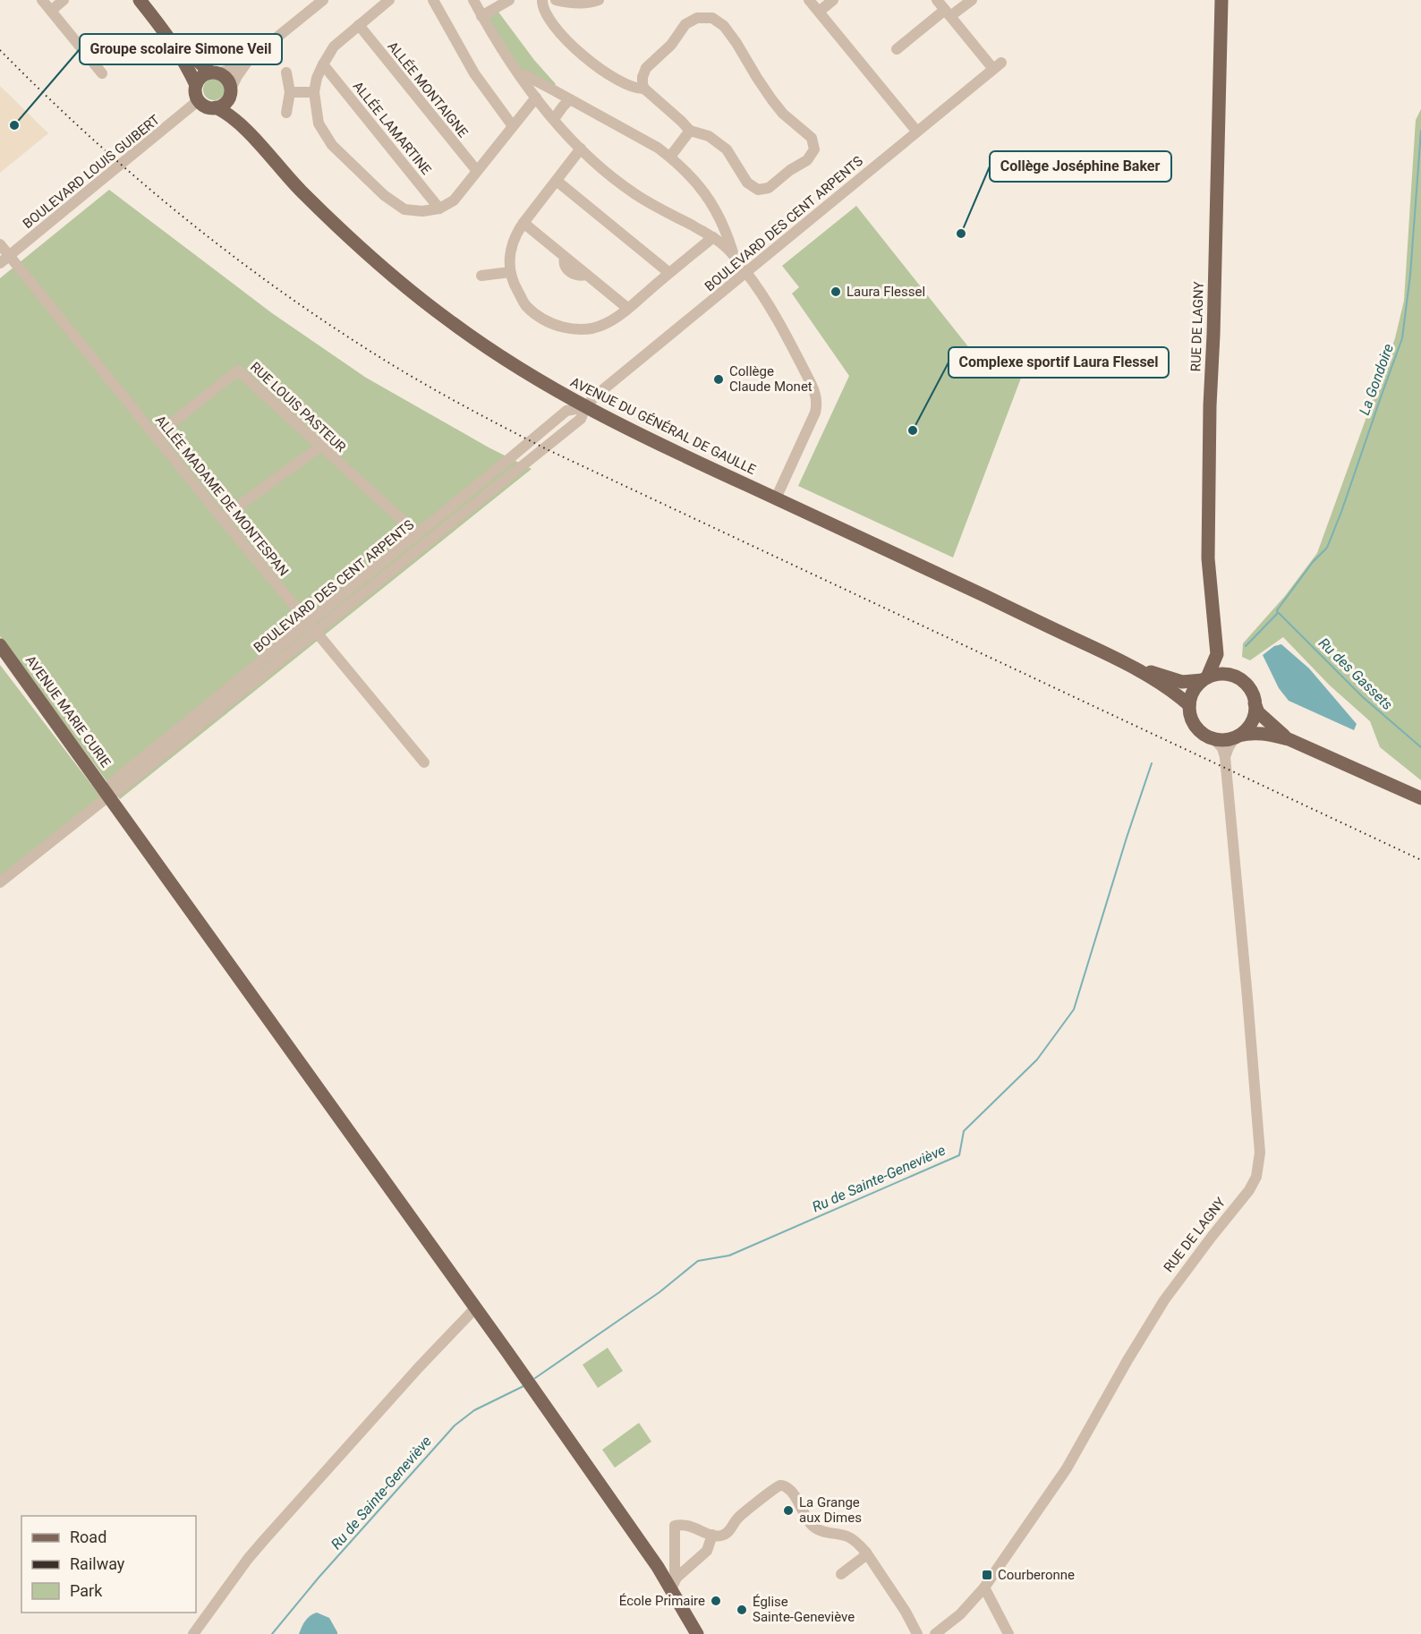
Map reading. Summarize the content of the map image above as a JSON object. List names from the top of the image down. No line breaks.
{"streets":{"main road":["RUE DE LAGNY","AVENUE DU GÉNÉRAL DE GAULLE","AVENUE MARIE CURIE"],"street":["ALLÉE MONTAIGNE","ALLÉE LAMARTINE","BOULEVARD LOUIS GUIBERT","BOULEVARD DES CENT ARPENTS","RUE LOUIS PASTEUR","ALLÉE MADAME DE MONTESPAN"]},"crossings":[["BOULEVARD LOUIS GUIBERT","AVENUE DU GÉNÉRAL DE GAULLE"],["BOULEVARD LOUIS GUIBERT","ALLÉE MADAME DE MONTESPAN"],["BOULEVARD DES CENT ARPENTS","RUE LOUIS PASTEUR"],["BOULEVARD DES CENT ARPENTS","AVENUE DU GÉNÉRAL DE GAULLE"],["BOULEVARD DES CENT ARPENTS","ALLÉE MADAME DE MONTESPAN"],["BOULEVARD DES CENT ARPENTS","AVENUE MARIE CURIE"],["RUE DE LAGNY","AVENUE DU GÉNÉRAL DE GAULLE"],["RUE LOUIS PASTEUR","ALLÉE MADAME DE MONTESPAN"]],"water":["La Gondoire","Ru des Gassets","Ru de Sainte-Geneviève"],"places":{"other":["Groupe scolaire Simone Veil","Collège Joséphine Baker","Laura Flessel","Collège Claude Monet","Complexe sportif Laura Flessel","La Grange aux Dimes","École Primaire","Église Sainte-Geneviève"],"transit":["Courberonne"]},"legend":["Road","Railway","Park"]}
